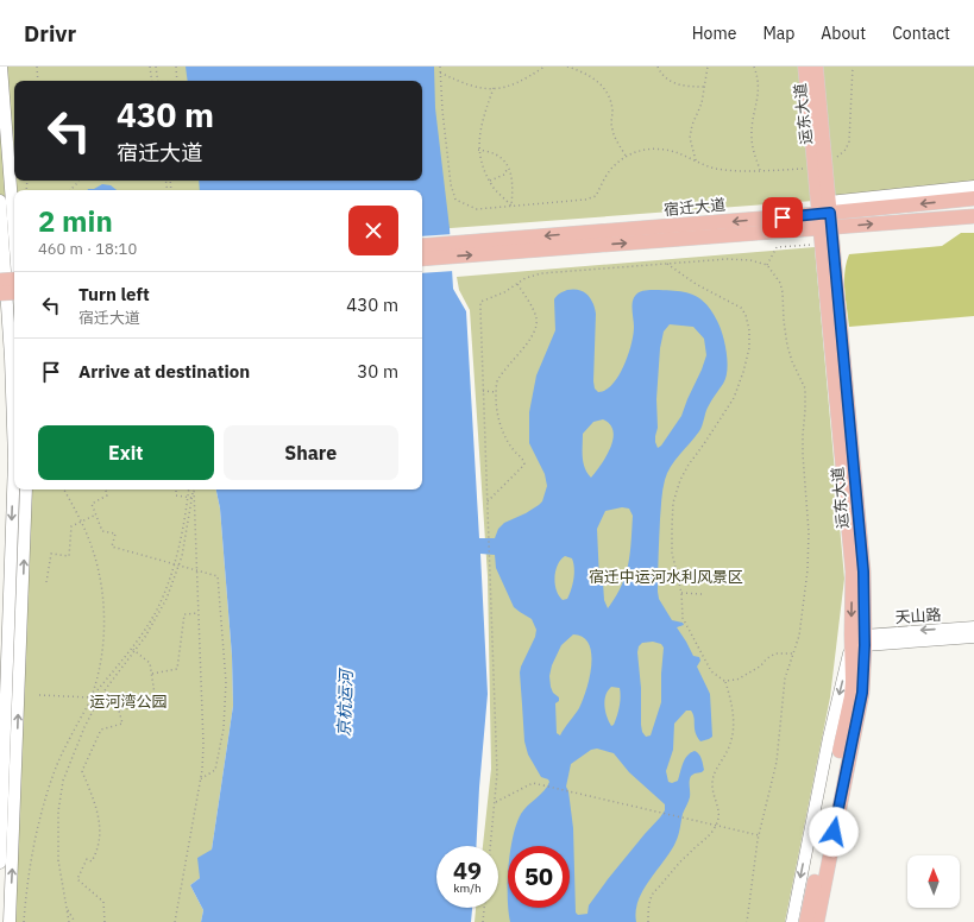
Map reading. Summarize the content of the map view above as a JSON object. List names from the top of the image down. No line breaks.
{"streets":{"main road":["运东大道","宿迁大道"],"street":["天山路"]},"crossings":[["运东大道","宿迁大道"],["运东大道","天山路"]],"water":["京杭运河"],"parks":["宿迁中运河水利风景区","运河湾公园"],"north":"top","page":{"header":"Drivr","nav":["Home","Map","About","Contact"],"turn":["430 m","宿迁大道"],"heading":["2 min","460 m · 18:10"],"list":[{"name":"Turn left","note":"宿迁大道","value":"430 m"},{"name":"Arrive at destination","value":"30 m"}],"buttons":["Exit","Share"],"speed":"49 km/h","limit":"50"}}
